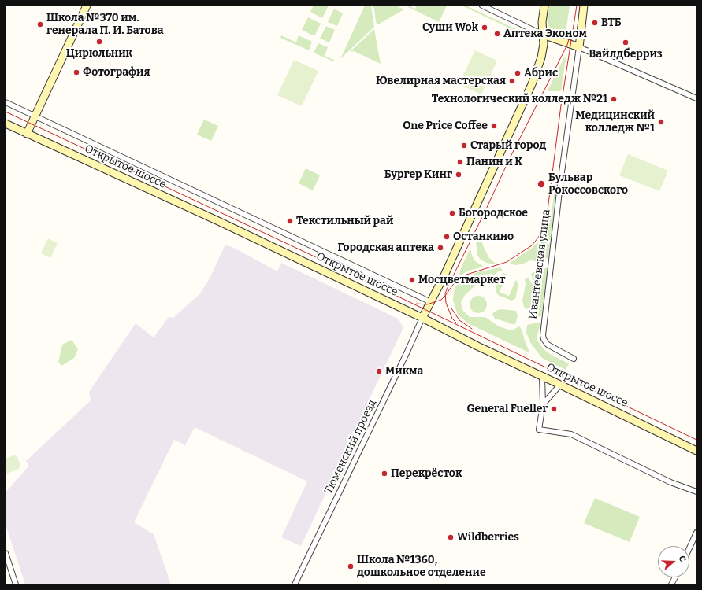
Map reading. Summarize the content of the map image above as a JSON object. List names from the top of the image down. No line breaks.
{"streets":{"main road":["Открытое шоссе","Ивантеевская улица"],"street":["Тюменский проезд"]},"crossings":[["Открытое шоссе","Тюменский проезд"]],"places":["ВТБ","Школа №370 им. генерала П. И. Батова","Суши Wok","Аптека Эконом","Цирюльник","Вайлдберриз","Фотография","Абрис","Ювелирная мастерская","Технологический колледж №21","Медицинский колледж №1","One Price Coffee","Старый город","Панин и К","Бургер Кинг","Бульвар Рокоссовского","Богородское","Текстильный рай","Останкино","Городская аптека","Мосцветмаркет","Микма","General Fueller","Перекрёсток","Wildberries","Школа №1360, дошкольное отделение"],"north":"right"}
